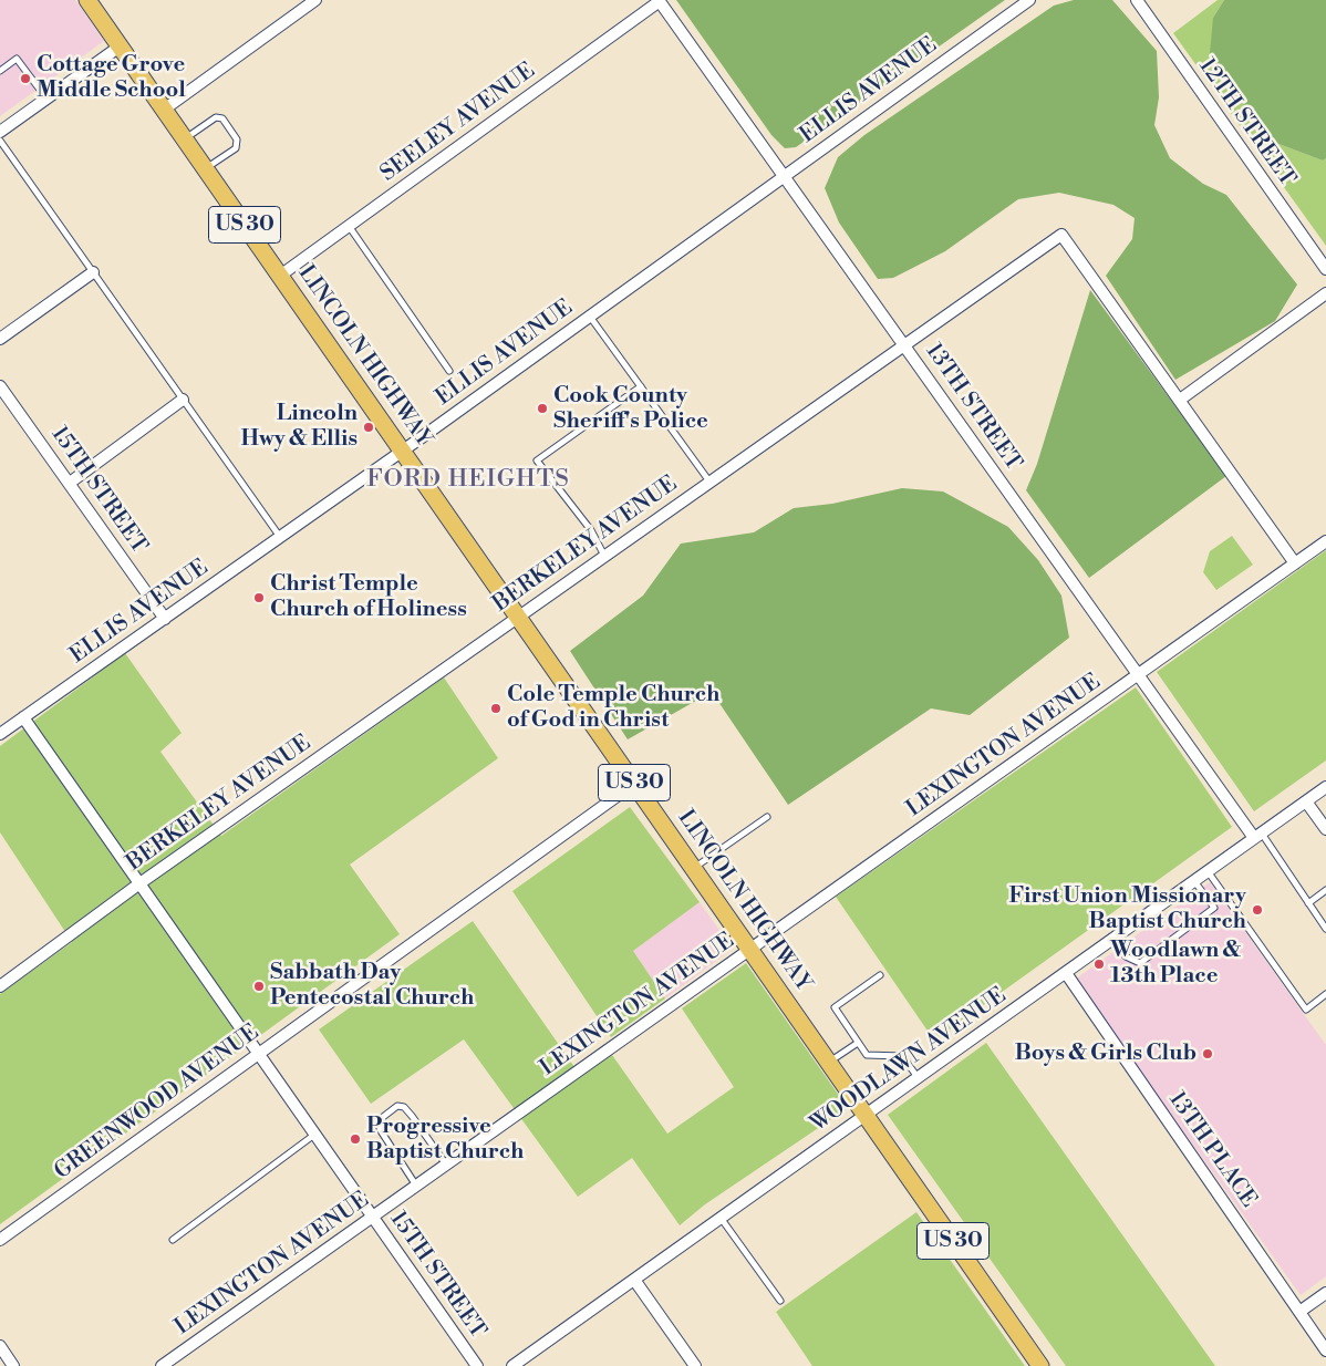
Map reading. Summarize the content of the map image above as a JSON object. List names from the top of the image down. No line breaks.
{"streets":{"main road":["US 30","LINCOLN HIGHWAY"],"street":["ELLIS AVENUE","SEELEY AVENUE","12TH STREET","13TH STREET","15TH STREET","BERKELEY AVENUE","LEXINGTON AVENUE","WOODLAWN AVENUE","GREENWOOD AVENUE","13TH PLACE"]},"crossings":[["ELLIS AVENUE","LINCOLN HIGHWAY"],["ELLIS AVENUE","13TH STREET"],["ELLIS AVENUE","15TH STREET"],["SEELEY AVENUE","LINCOLN HIGHWAY"],["SEELEY AVENUE","13TH STREET"],["LINCOLN HIGHWAY","BERKELEY AVENUE"],["LINCOLN HIGHWAY","LEXINGTON AVENUE"],["LINCOLN HIGHWAY","WOODLAWN AVENUE"],["LINCOLN HIGHWAY","GREENWOOD AVENUE"],["13TH STREET","BERKELEY AVENUE"],["13TH STREET","LEXINGTON AVENUE"],["13TH STREET","WOODLAWN AVENUE"],["15TH STREET","BERKELEY AVENUE"],["15TH STREET","LEXINGTON AVENUE"],["15TH STREET","GREENWOOD AVENUE"],["WOODLAWN AVENUE","13TH PLACE"]],"districts":["FORD HEIGHTS"],"places":["Cottage Grove Middle School","Cook County Sheriff's Police","Lincoln Hwy & Ellis","Christ Temple Church of Holiness","Cole Temple Church of God in Christ","First Union Missionary Baptist Church","Woodlawn & 13th Place","Sabbath Day Pentecostal Church","Boys & Girls Club","Progressive Baptist Church"]}
